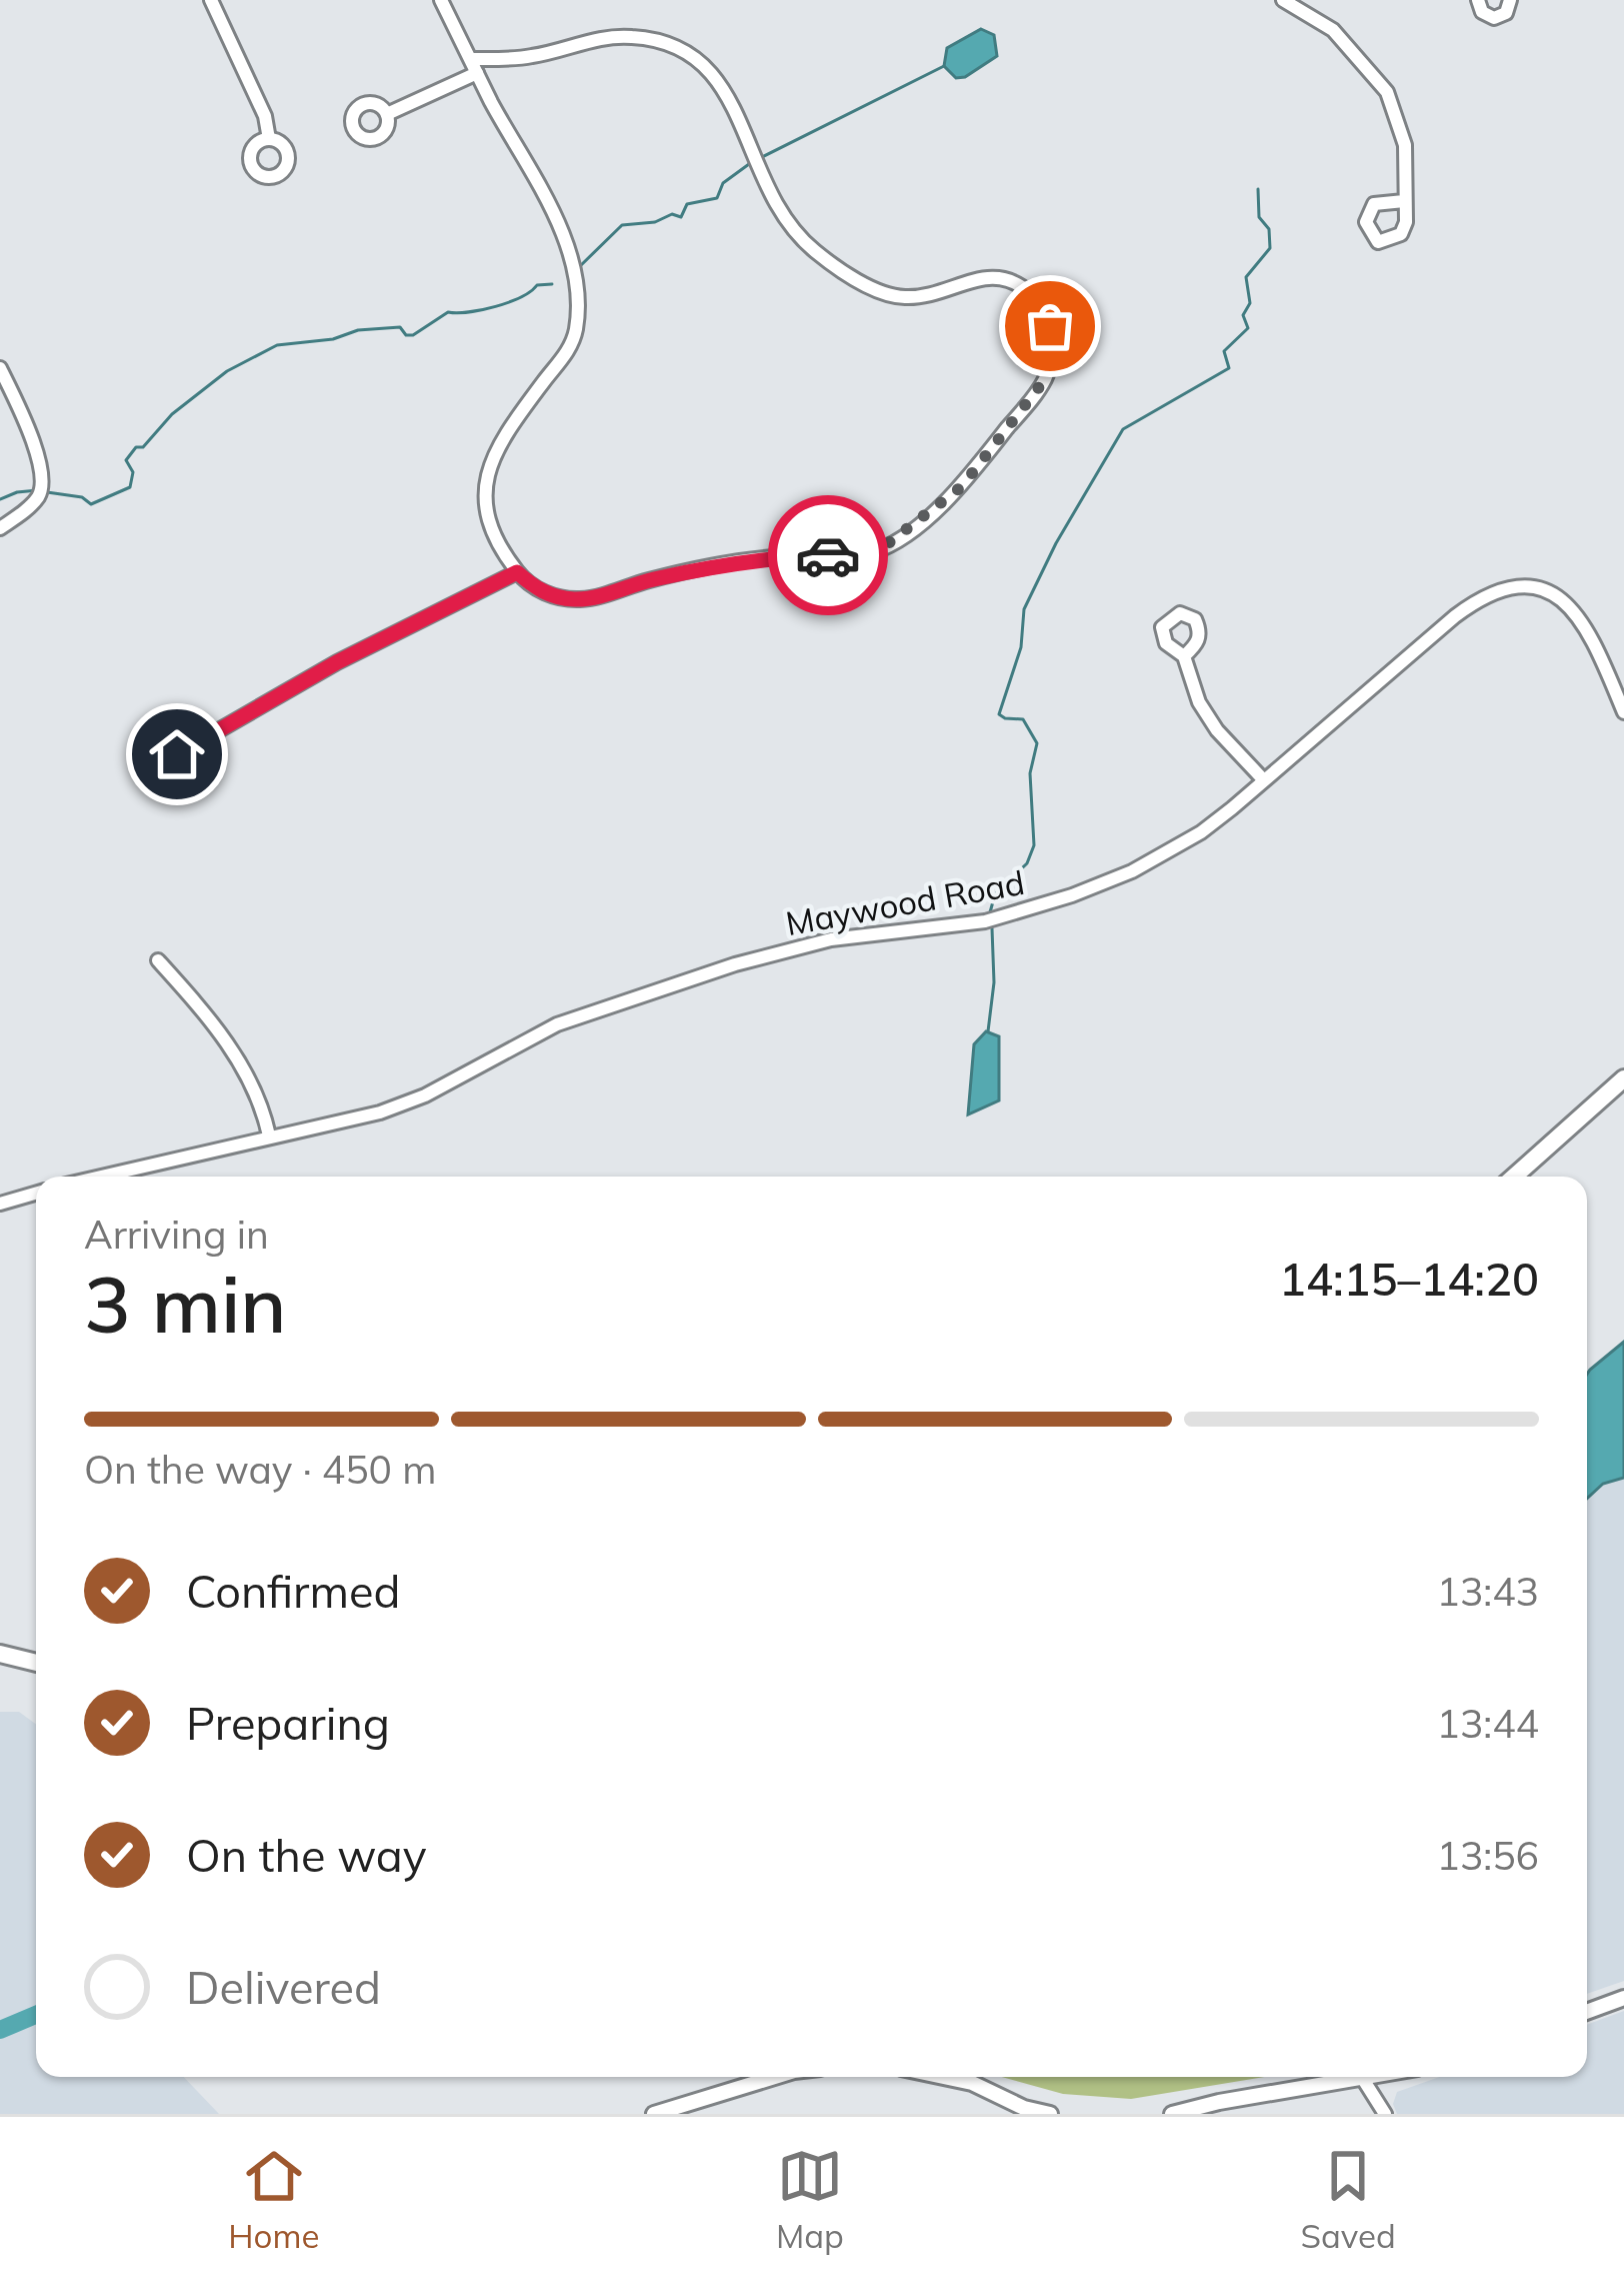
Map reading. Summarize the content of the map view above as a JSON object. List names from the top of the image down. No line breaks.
{"streets":{"street":["Maywood Road"]},"page":{"heading":["3 min","Arriving in","14:15–14:20"],"bar":"On the way · 450 m","list":[["Confirmed","13:43"],["Preparing","13:44"],["On the way","13:56"],"Delivered"],"tabs":["Home","Map","Saved"]}}
